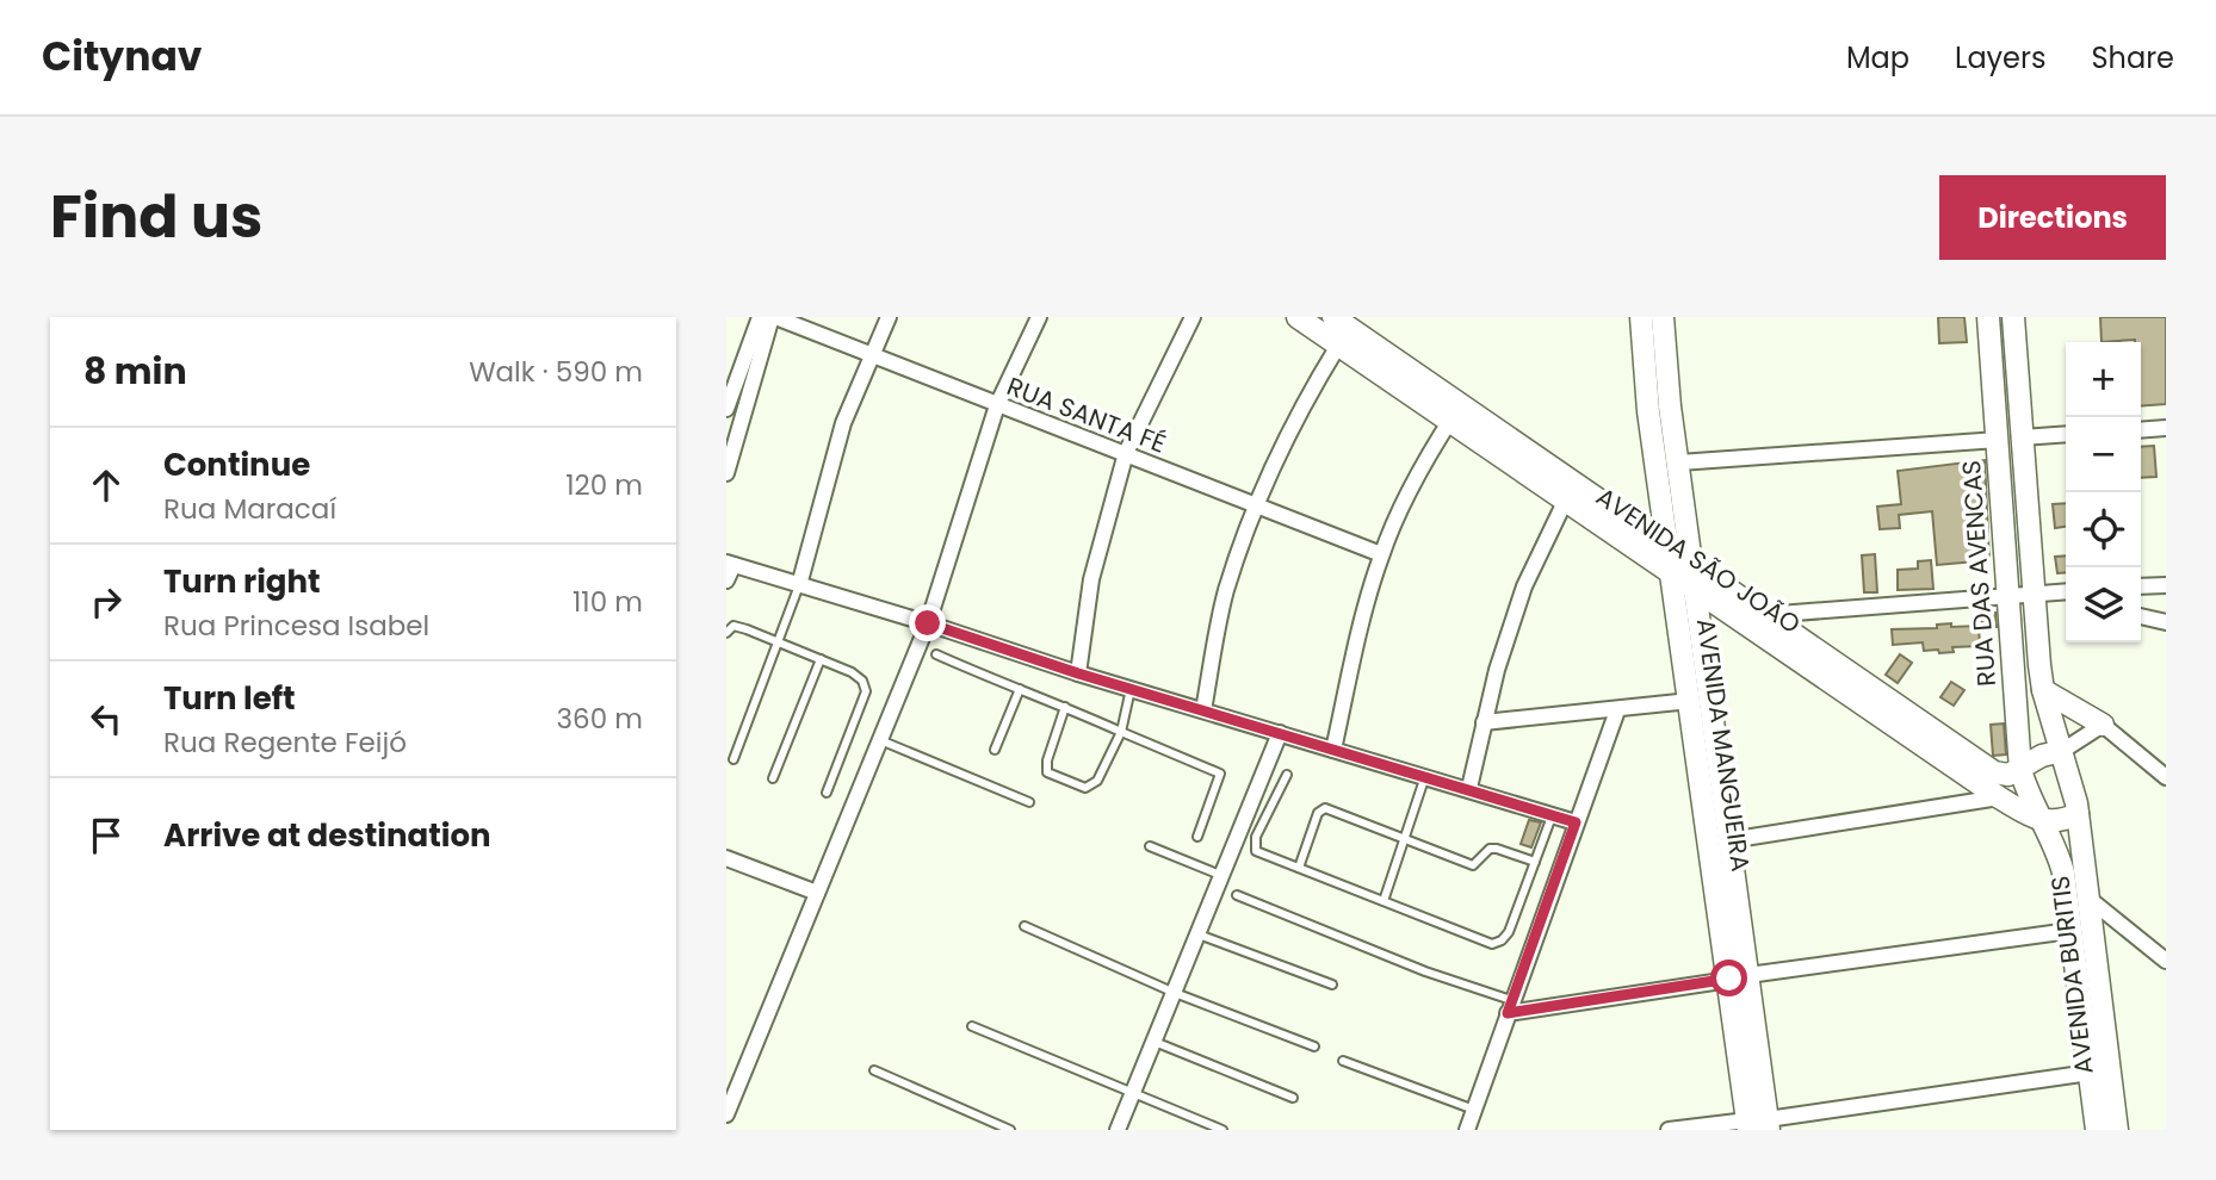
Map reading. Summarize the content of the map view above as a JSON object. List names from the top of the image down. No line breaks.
{"streets":{"street":["RUA SANTA FÉ","AVENIDA SÃO JOÃO","RUA DAS AVENCAS","AVENIDA MANGUEIRA","AVENIDA BURITIS"]},"crossings":[["AVENIDA SÃO JOÃO","RUA DAS AVENCAS"],["AVENIDA SÃO JOÃO","AVENIDA MANGUEIRA"],["AVENIDA SÃO JOÃO","AVENIDA BURITIS"],["RUA DAS AVENCAS","AVENIDA BURITIS"]],"page":{"header":"Citynav","nav":["Map","Layers","Share"],"title":"Find us","buttons":"Directions","heading":["8 min","Walk · 590 m"],"map_buttons":["+","−"],"list":[["Continue","Rua Maracaí","120 m"],["Turn right","Rua Princesa Isabel","110 m"],["Turn left","Rua Regente Feijó","360 m"],"Arrive at destination"]}}
